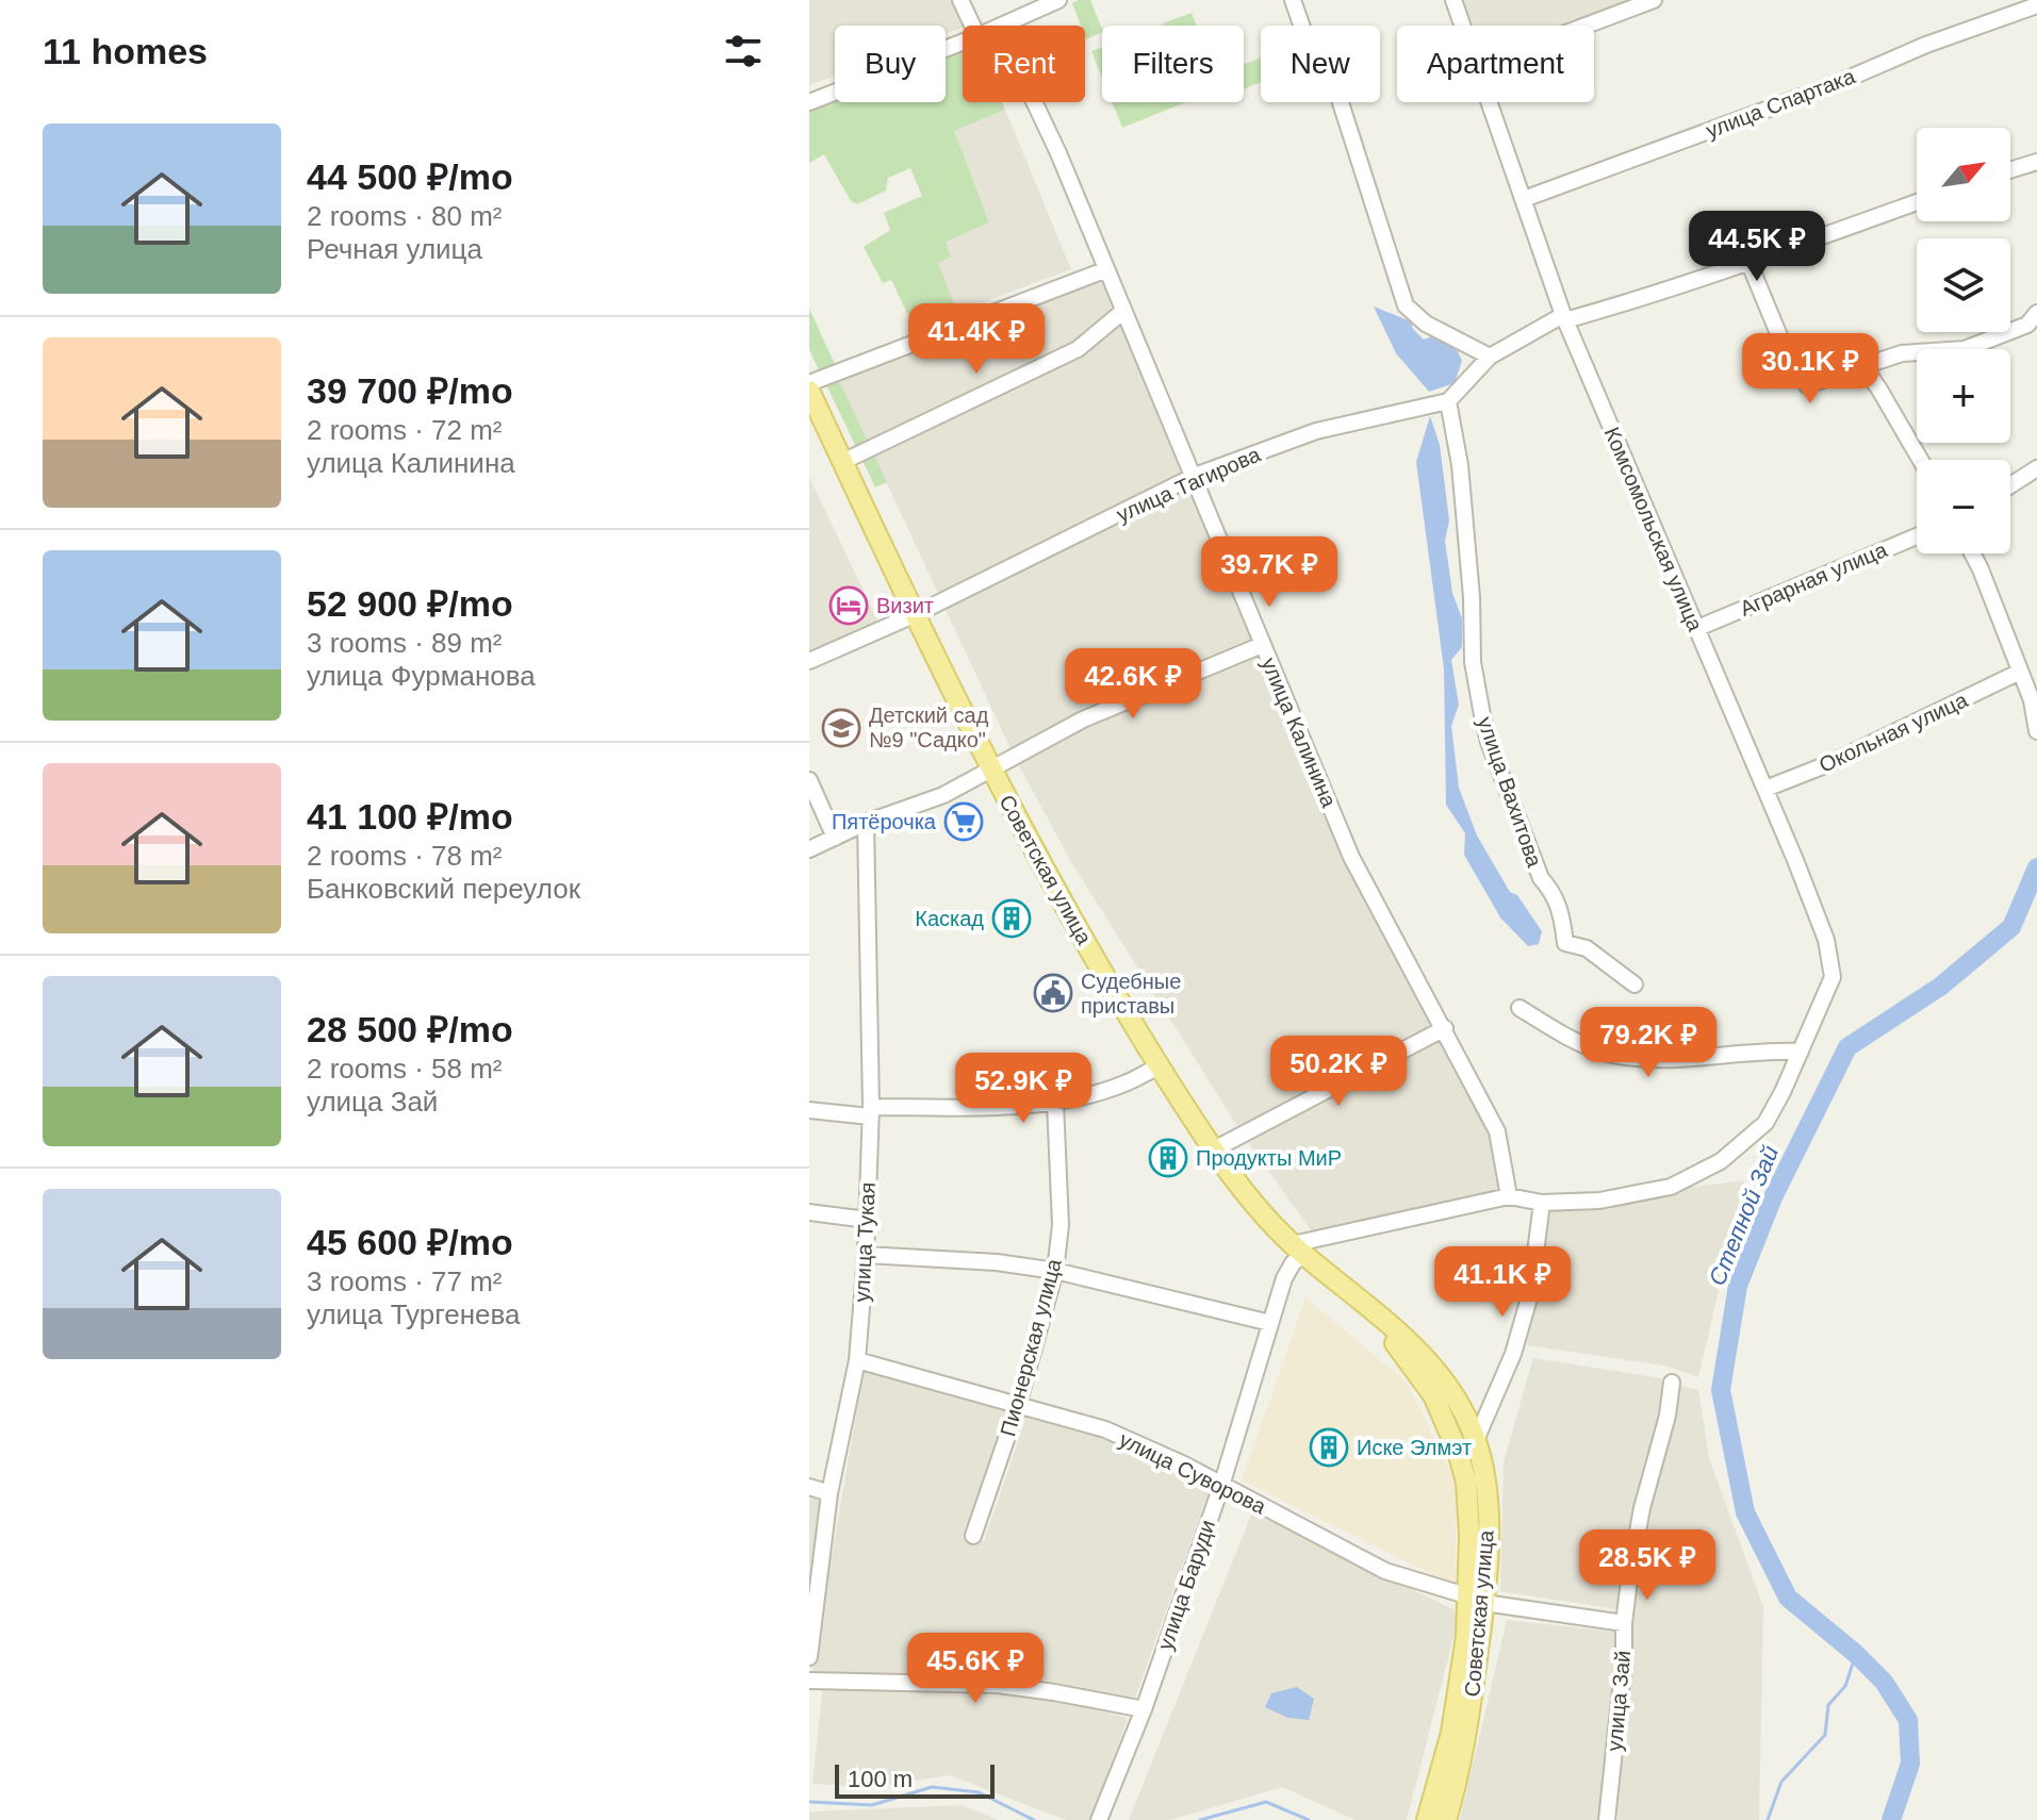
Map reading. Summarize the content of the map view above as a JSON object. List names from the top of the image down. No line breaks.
{"streets":{"main road":["Советская улица"],"street":["улица Спартака","улица Тагирова","Комсомольская улица","Аграрная улица","улица Калинина","Окольная улица","улица Вахитова","улица Тукая","Пионерская улица","улица Суворова","улица Баруди","улица Зай"]},"crossings":[["улица Спартака","Комсомольская улица"],["улица Тагирова","улица Калинина"],["улица Тагирова","улица Вахитова"],["улица Тагирова","Советская улица"],["Комсомольская улица","Аграрная улица"],["Комсомольская улица","улица Калинина"],["Комсомольская улица","Окольная улица"],["Советская улица","улица Суворова"],["Советская улица","улица Баруди"],["улица Тукая","улица Суворова"],["Пионерская улица","улица Суворова"],["улица Суворова","улица Баруди"],["улица Суворова","улица Зай"]],"water":["Степной Зай"],"places":{"hotel":["Визит"],"school or university":["Детский сад №9 \"Садко\""],"supermarket":["Пятёрочка"],"building":["Каскад","Продукты МиР","Иске Элмэт"],"public building":["Судебные приставы"]},"scale_bar":"100 m","north":"top right","page":{"heading":"11 homes","chip":["Buy","Rent","Filters","New","Apartment"],"list":[{"name":"44 500 ₽/mo","note":"2 rooms · 80 m² · Речная улица"},{"name":"39 700 ₽/mo","note":"2 rooms · 72 m² · улица Калинина"},{"name":"52 900 ₽/mo","note":"3 rooms · 89 m² · улица Фурманова"},{"name":"41 100 ₽/mo","note":"2 rooms · 78 m² · Банковский переулок"},{"name":"28 500 ₽/mo","note":"2 rooms · 58 m² · улица Зай"},{"name":"45 600 ₽/mo","note":"3 rooms · 77 m² · улица Тургенева"}],"map_buttons":["+","−"],"price":["44.5K ₽","41.4K ₽","30.1K ₽","39.7K ₽","42.6K ₽","79.2K ₽","50.2K ₽","52.9K ₽","41.1K ₽","28.5K ₽","45.6K ₽"],"scale":"100 m"}}
